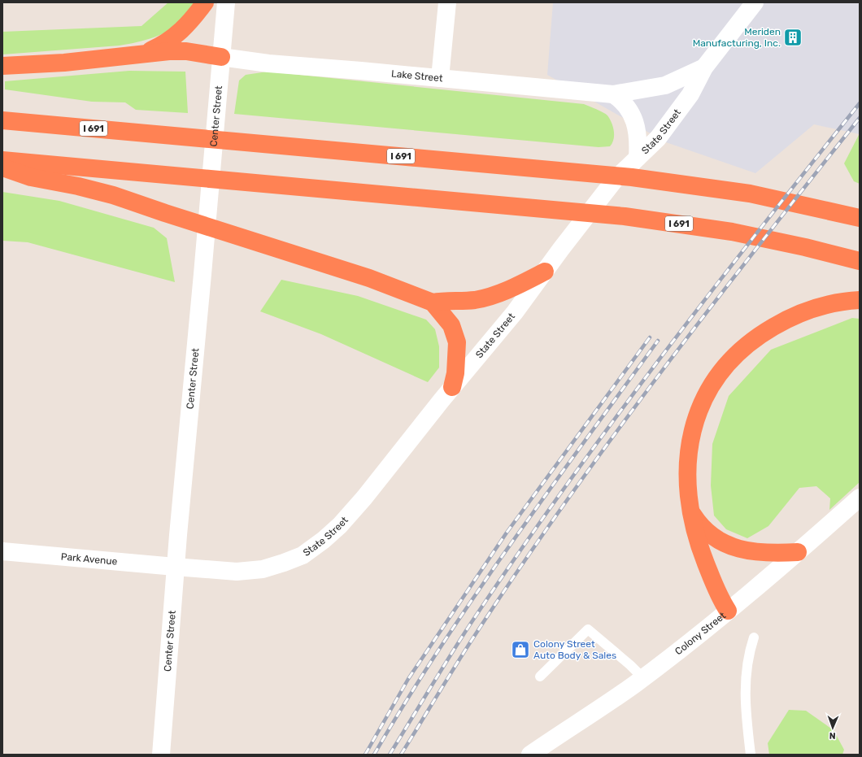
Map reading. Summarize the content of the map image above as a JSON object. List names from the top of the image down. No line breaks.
{"streets":{"highway":["I 691"],"main road":["Lake Street","Center Street","State Street","Park Avenue","Colony Street"]},"crossings":[["Lake Street","Center Street"],["Lake Street","State Street"],["Center Street","State Street"],["Center Street","Park Avenue"],["State Street","Park Avenue"]],"places":{"building":["Meriden Manufacturing, Inc."],"shop":["Colony Street Auto Body & Sales"]},"north":"bottom"}
